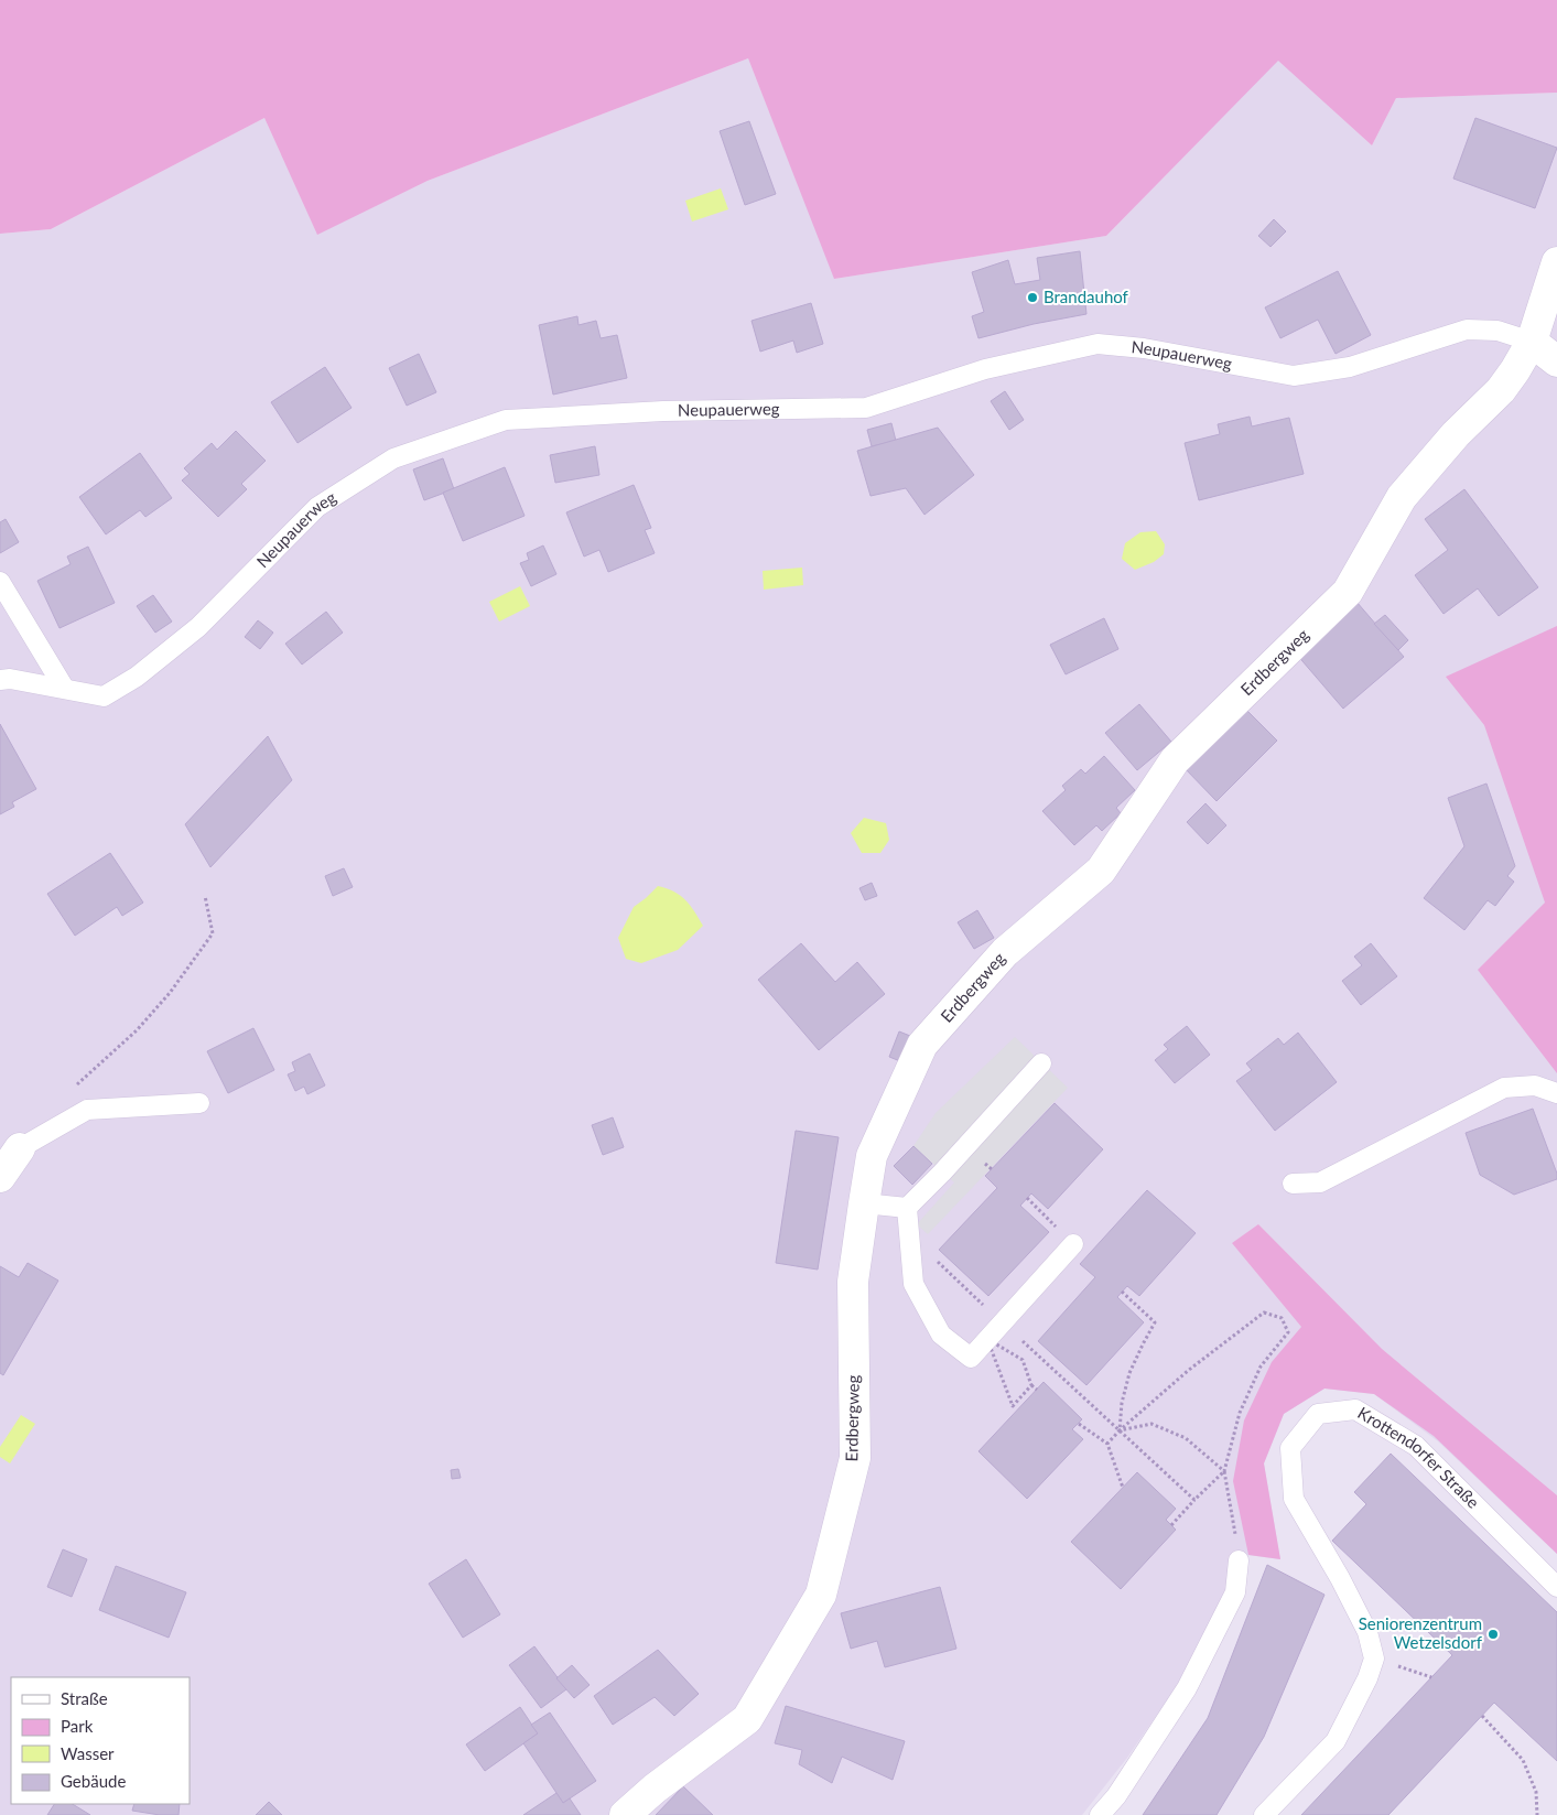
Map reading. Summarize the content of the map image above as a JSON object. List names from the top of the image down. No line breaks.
{"streets":{"street":["Erdbergweg"],"lane":["Neupauerweg","Krottendorfer Straße"]},"crossings":[["Neupauerweg","Erdbergweg"]],"places":["Brandauhof","Seniorenzentrum Wetzelsdorf"],"legend":["Straße","Park","Wasser","Gebäude"]}
